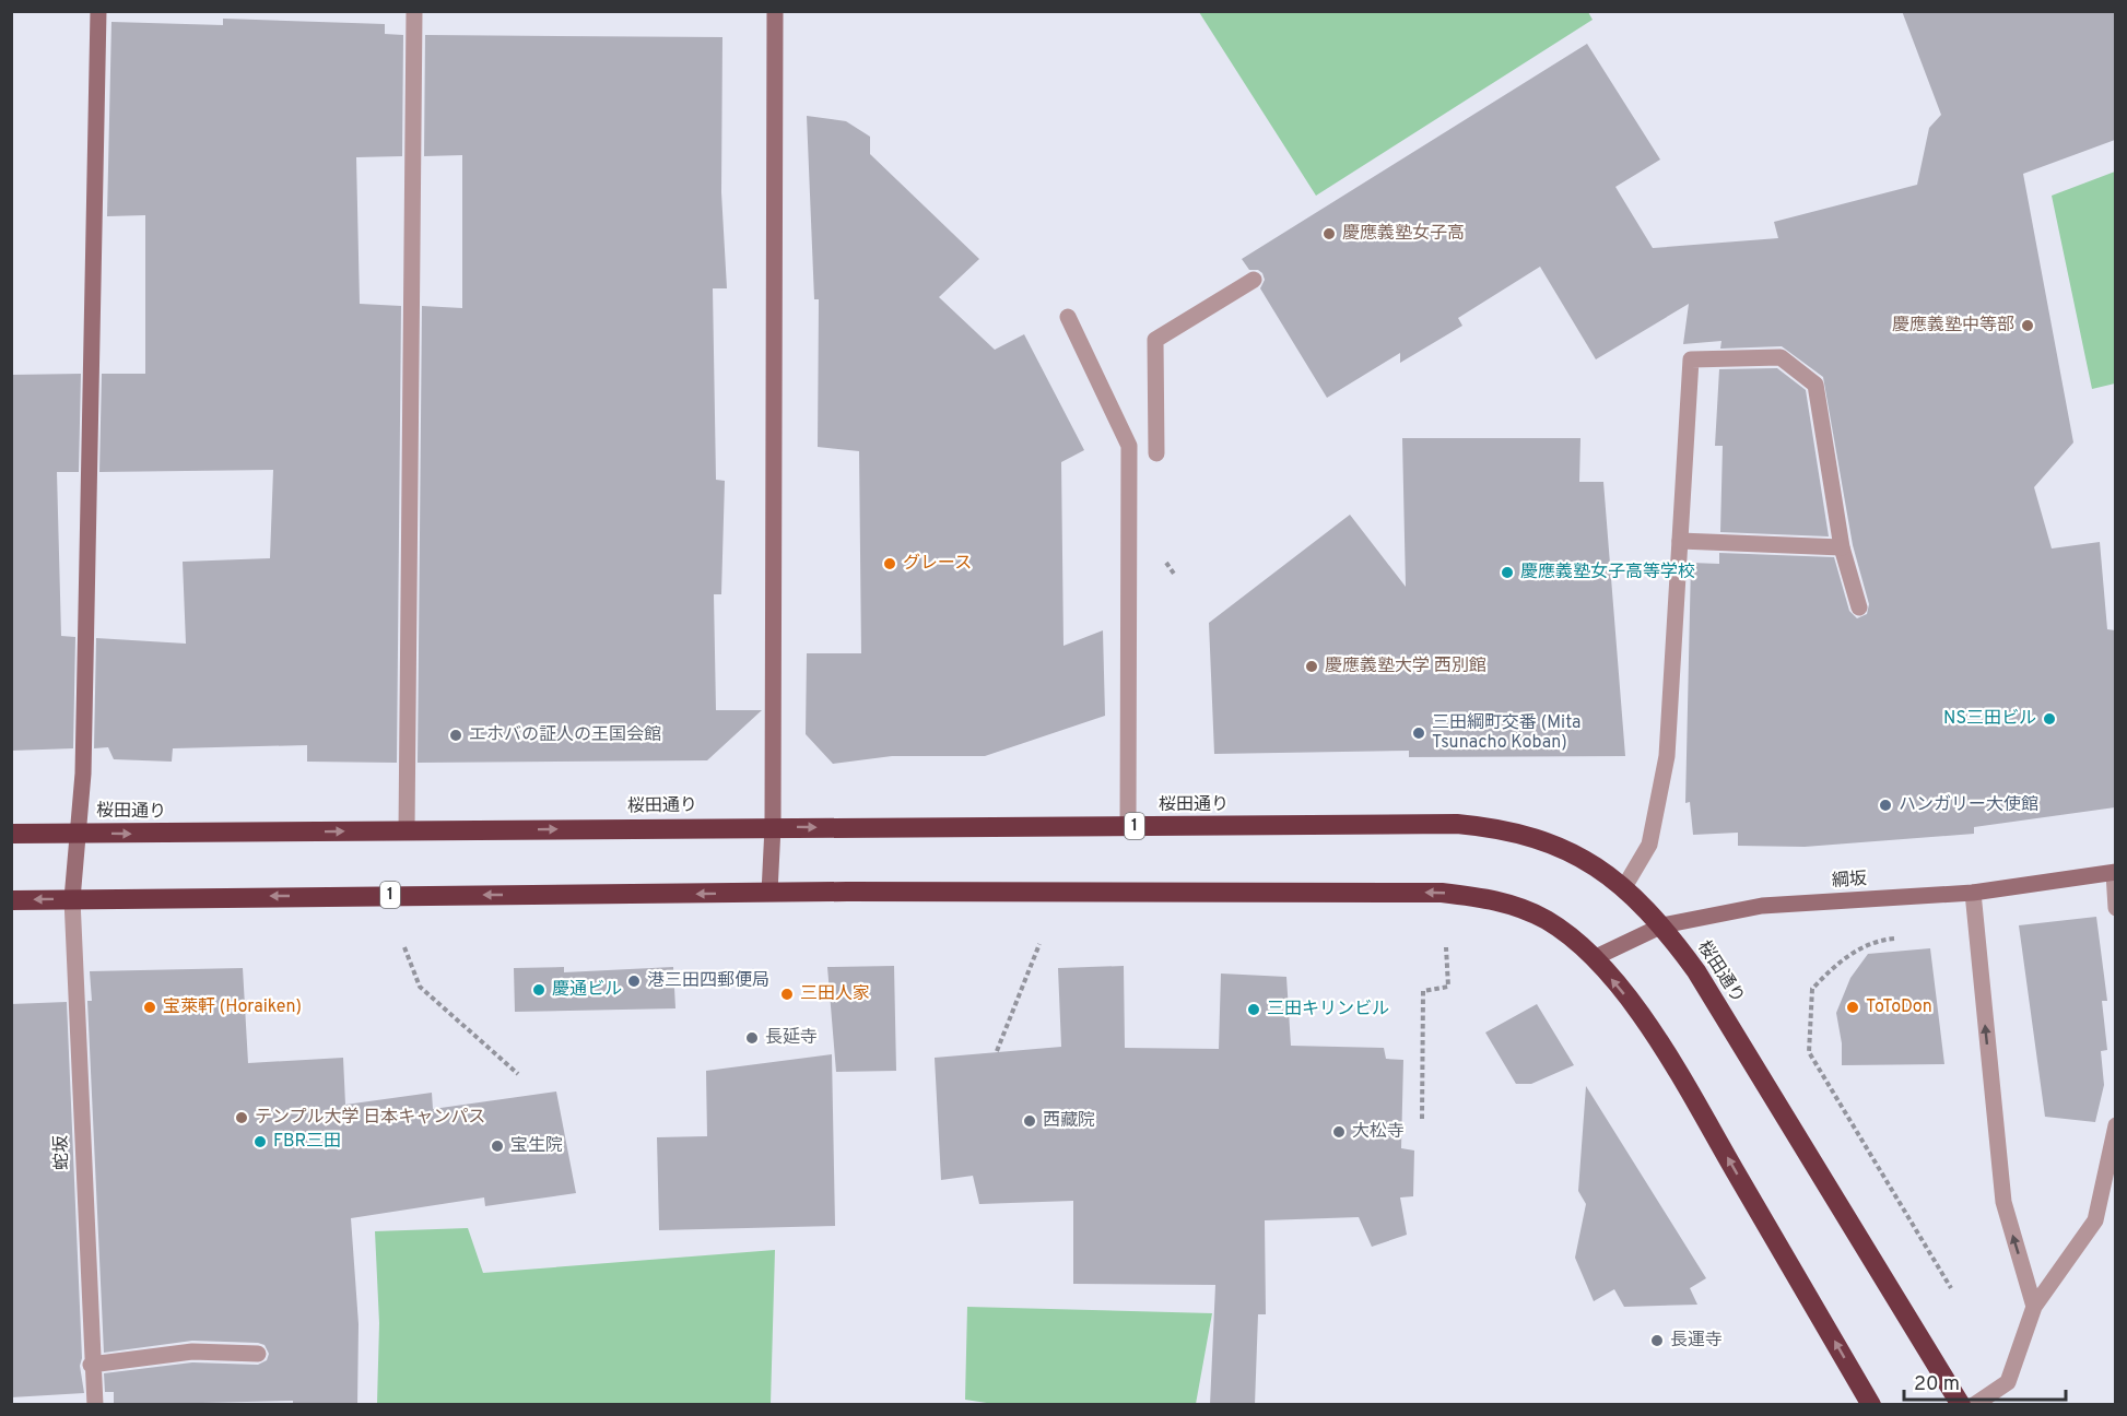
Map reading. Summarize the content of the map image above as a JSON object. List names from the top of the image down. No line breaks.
{"streets":{"highway":["桜田通り","1"],"street":["綱坂","蛇坂"]},"crossings":[["桜田通り","綱坂"],["1","綱坂"],["1","蛇坂"]],"places":["慶應義塾女子高","慶應義塾中等部","グレース","慶應義塾女子高等学校","慶應義塾大学 西別館","NS三田ビル","三田綱町交番 (Mita Tsunacho Koban)","エホバの証人の王国会館","ハンガリー大使館","港三田四郵便局","慶通ビル","三田人家","宝萊軒 (Horaiken)","ToToDon","三田キリンビル","長延寺","テンプル大学 日本キャンパス","西藏院","大松寺","FBR三田","宝生院","長運寺"],"scale_bar":"20 m"}
